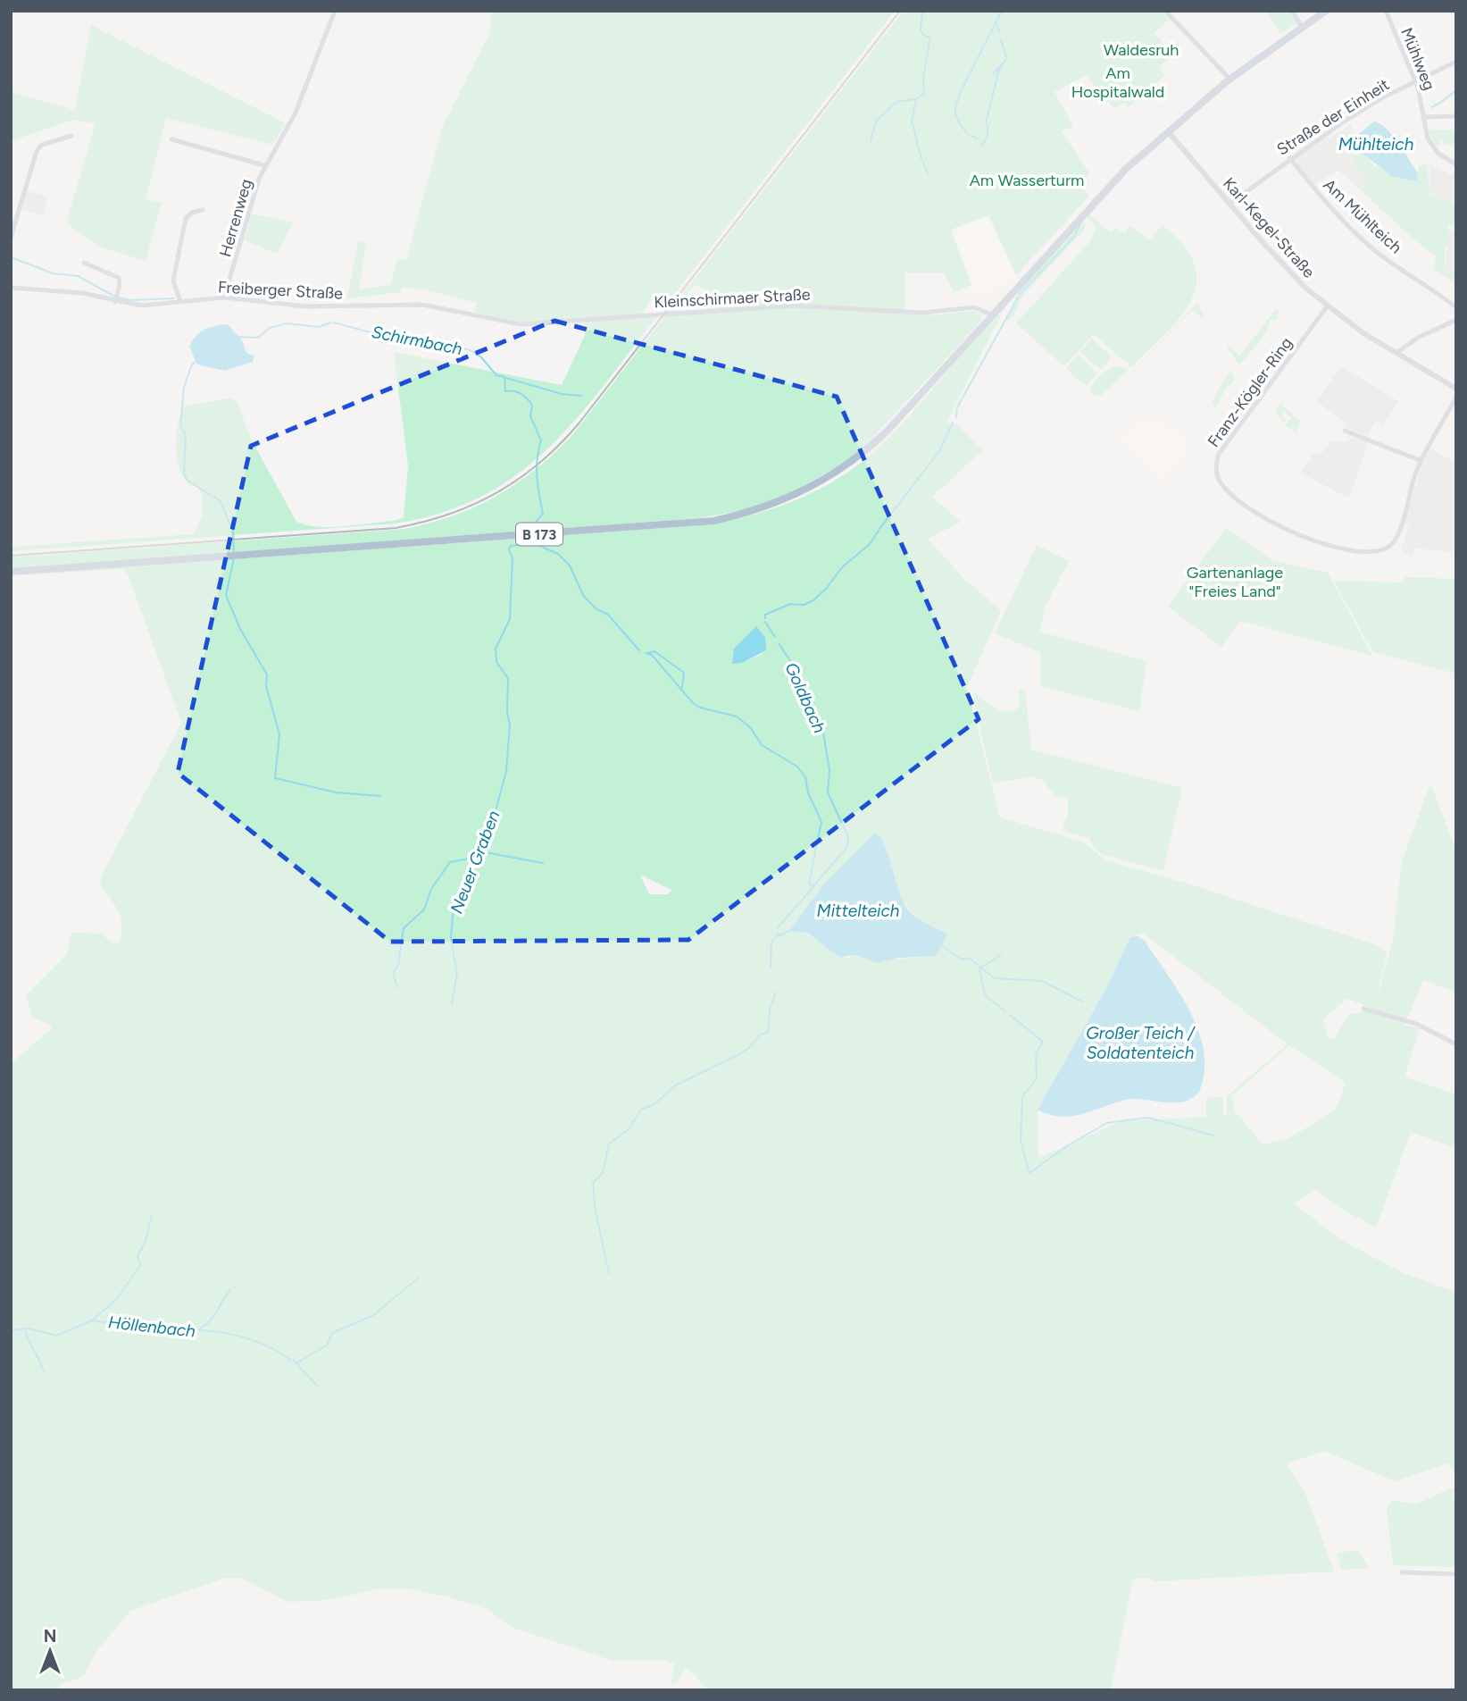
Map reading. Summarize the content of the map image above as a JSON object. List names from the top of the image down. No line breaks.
{"streets":{"main road":["B 173"],"street":["Mühlweg","Straße der Einheit","Am Mühlteich","Herrenweg","Karl-Kegel-Straße","Freiberger Straße","Kleinschirmaer Straße","Franz-Kögler-Ring"]},"crossings":[["Mühlweg","Straße der Einheit"],["Straße der Einheit","Am Mühlteich"],["Straße der Einheit","Karl-Kegel-Straße"],["Herrenweg","Freiberger Straße"],["Karl-Kegel-Straße","Franz-Kögler-Ring"],["Karl-Kegel-Straße","B 173"],["Freiberger Straße","Kleinschirmaer Straße"],["Kleinschirmaer Straße","B 173"]],"water":["Mühlteich","Schirmbach","Goldbach","Neuer Graben","Mittelteich","Großer Teich / Soldatenteich","Höllenbach"],"parks":["Waldesruh","Am Hospitalwald","Am Wasserturm","Gartenanlage \"Freies Land\""],"north":"top"}
